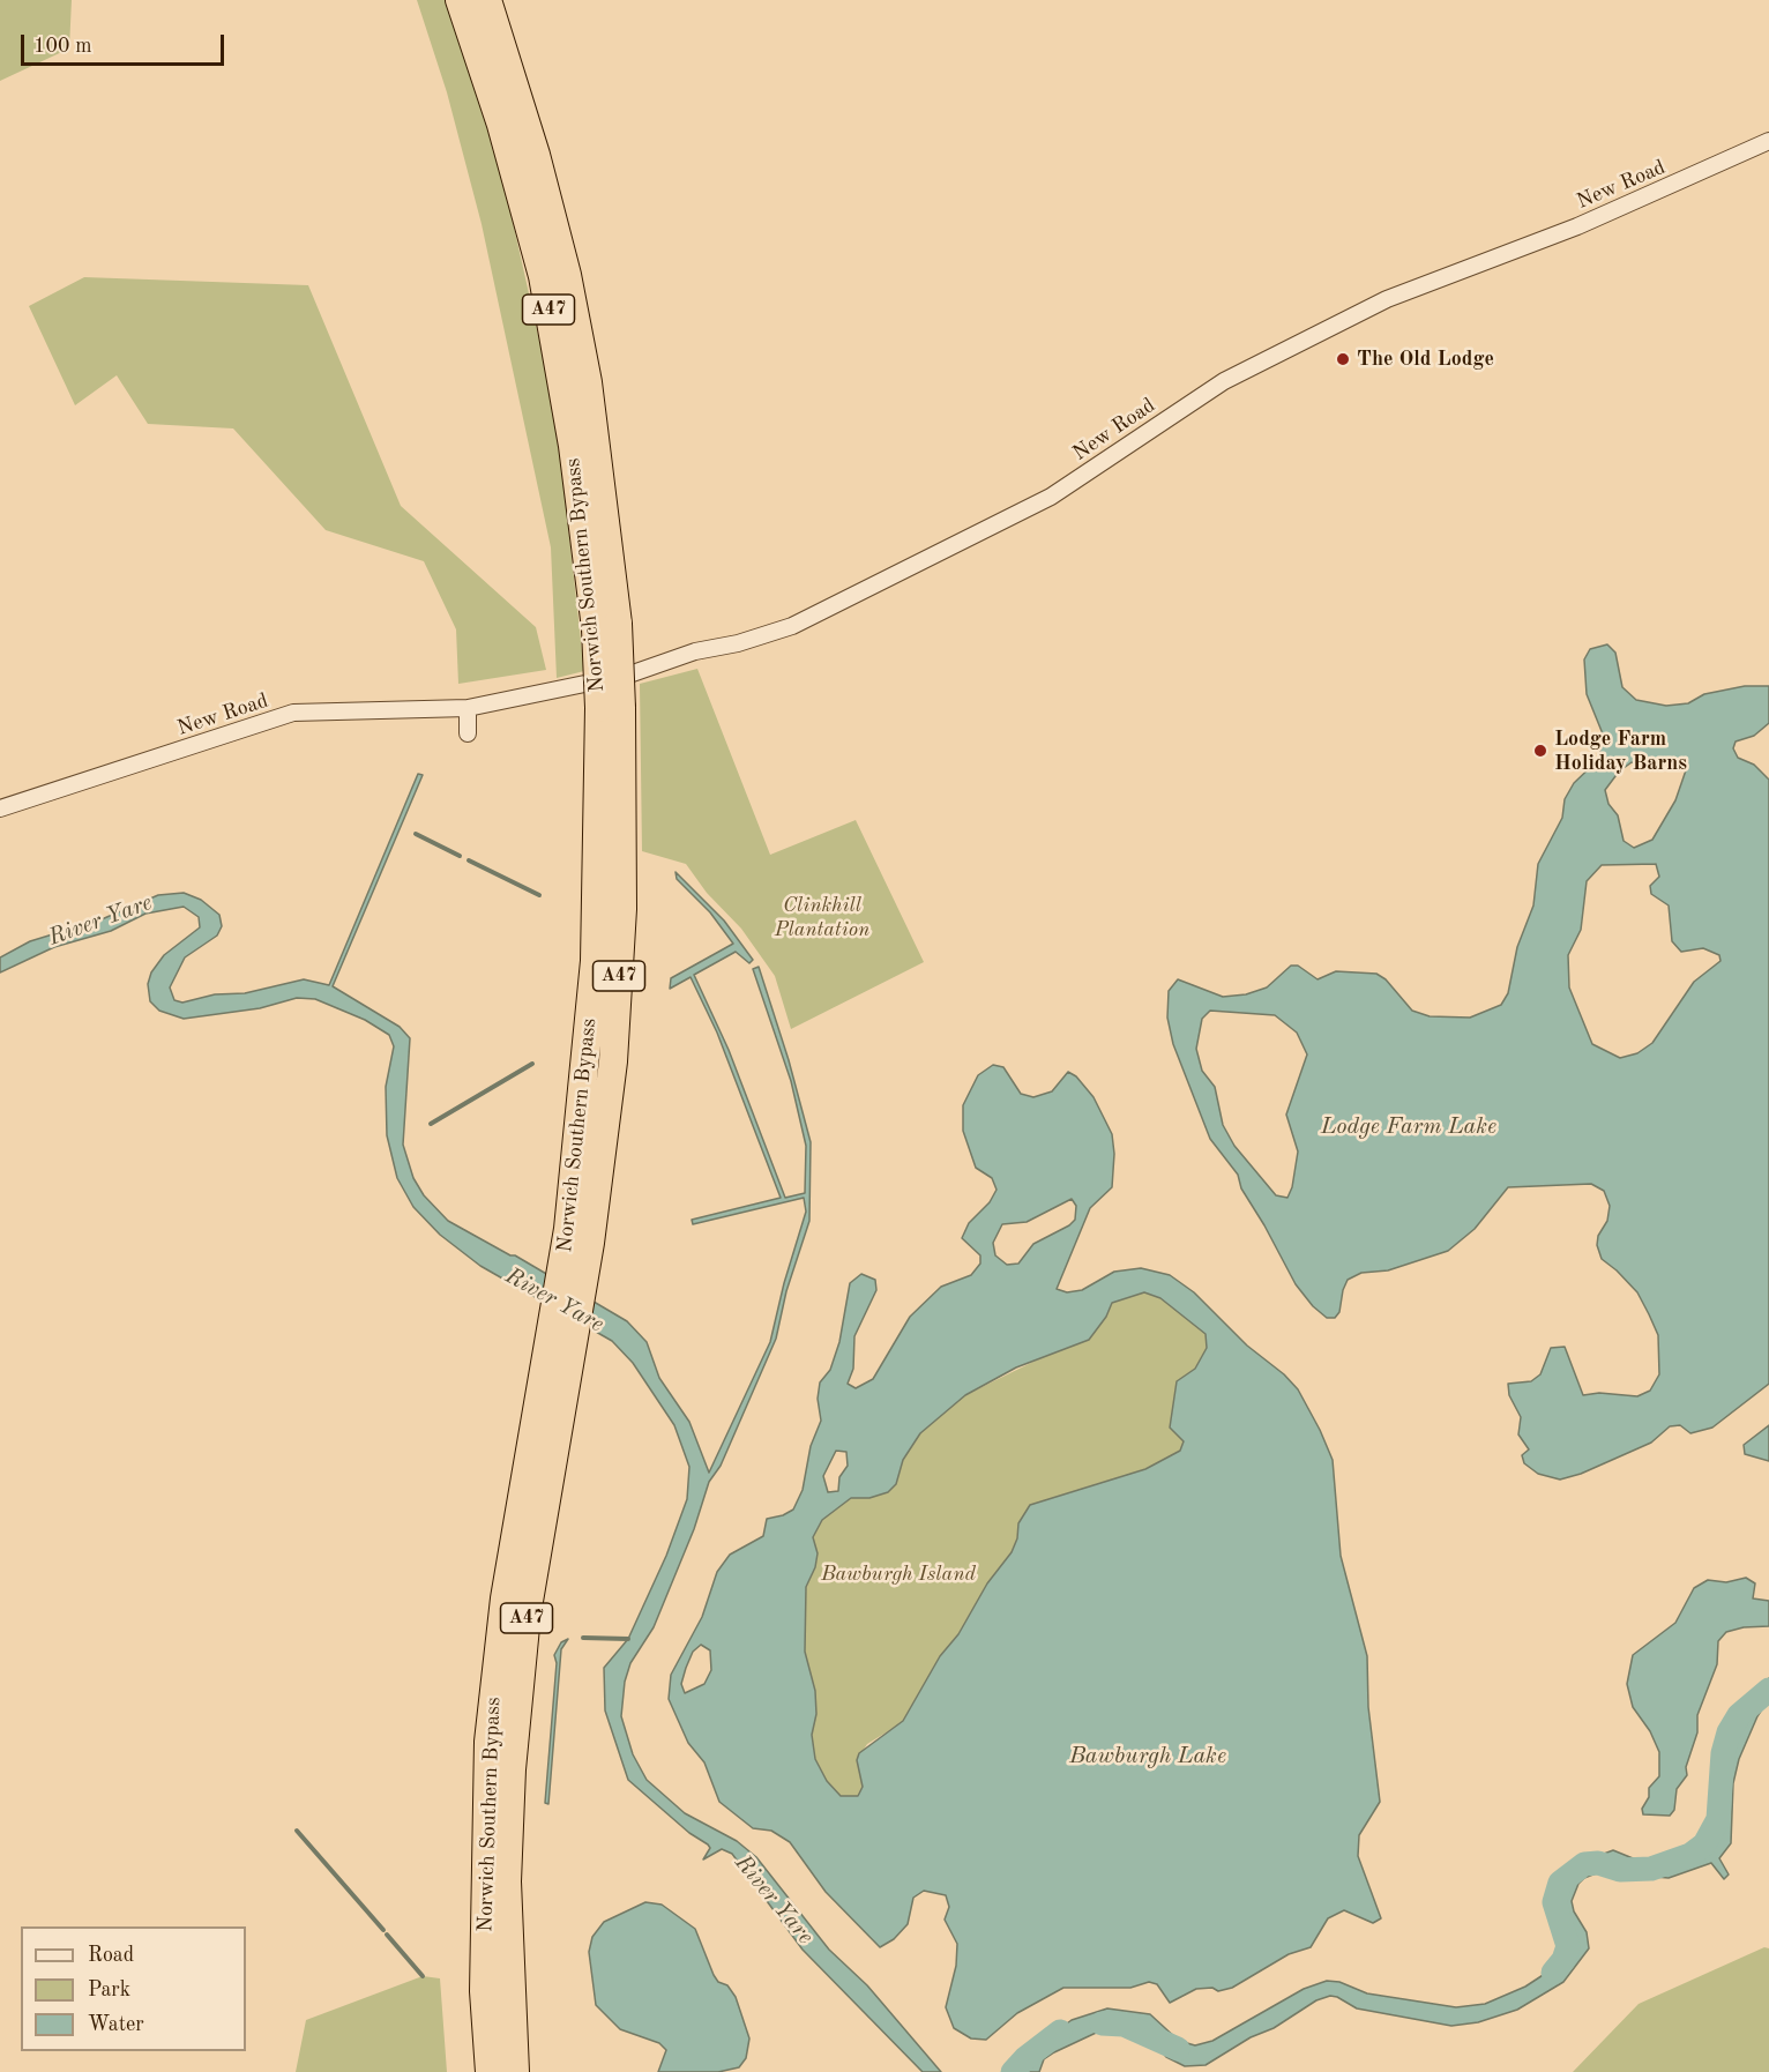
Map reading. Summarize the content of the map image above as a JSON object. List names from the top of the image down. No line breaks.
{"streets":{"highway":["A47","Norwich Southern Bypass"],"street":["New Road"]},"crossings":[["A47","Norwich Southern Bypass"]],"water":["River Yare","Lodge Farm Lake","Bawburgh Lake"],"parks":["Clinkhill Plantation","Bawburgh Island"],"places":["The Old Lodge","Lodge Farm Holiday Barns"],"legend":["Road","Park","Water"],"scale_bar":"100 m"}
